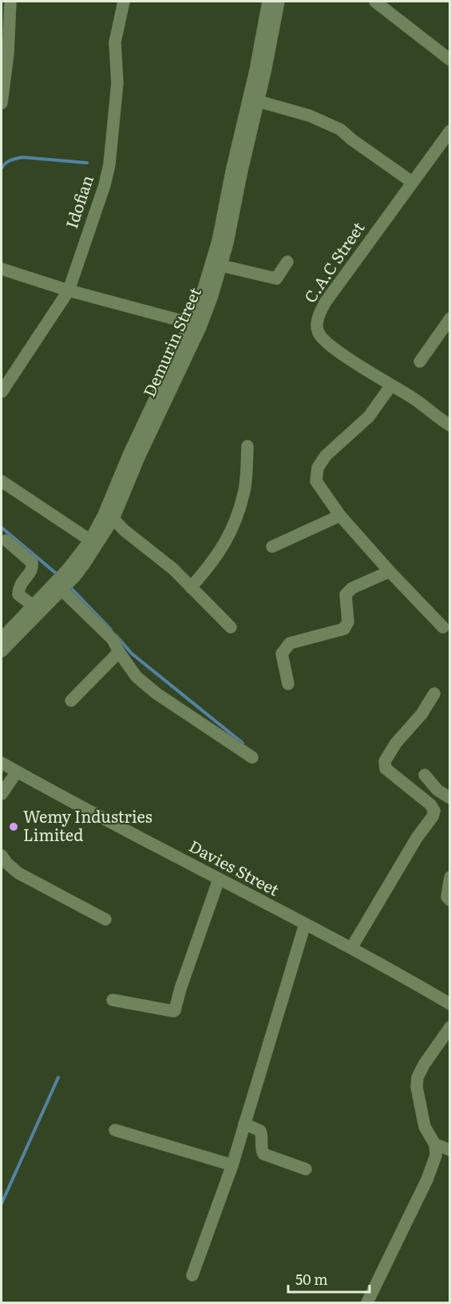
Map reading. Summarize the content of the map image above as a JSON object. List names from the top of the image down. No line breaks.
{"streets":{"street":["Idofian","C.A.C Street","Demurin Street","Davies Street"]},"places":["Wemy Industries Limited"],"scale_bar":"50 m"}
